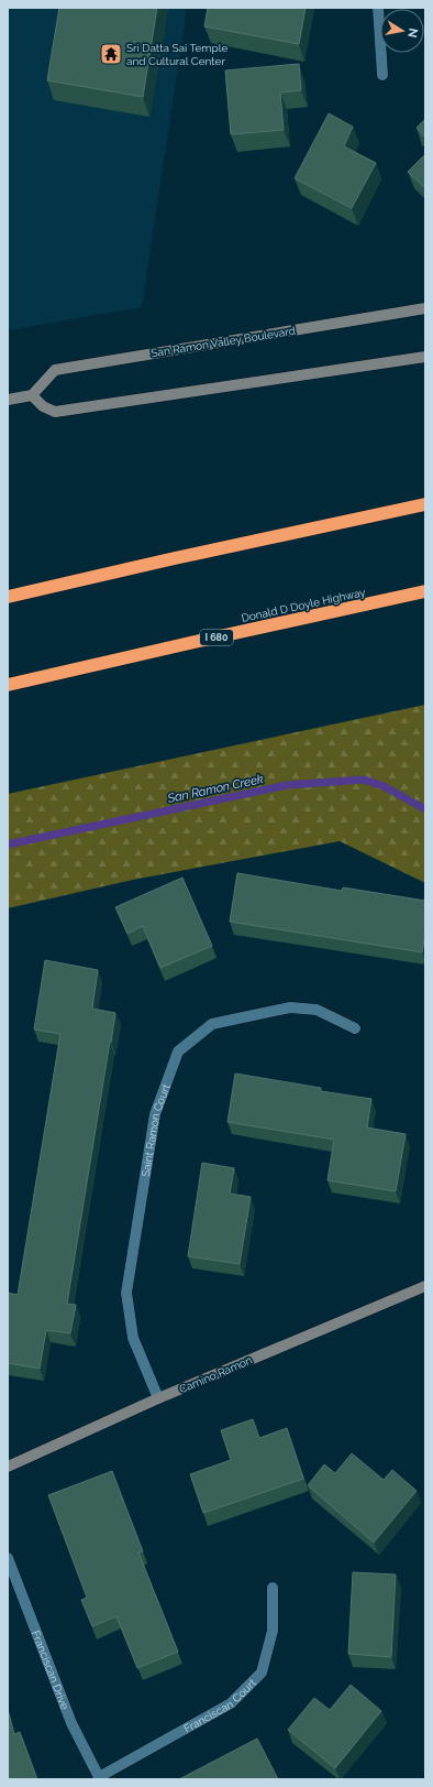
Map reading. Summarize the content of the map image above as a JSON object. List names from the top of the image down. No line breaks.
{"streets":{"highway":["Donald D Doyle Highway","I 680"],"main road":["San Ramon Valley Boulevard","Camino Ramon"],"street":["Saint Ramon Court","Franciscan Drive","Franciscan Court"]},"crossings":[["Saint Ramon Court","Camino Ramon"],["Franciscan Drive","Franciscan Court"]],"water":["San Ramon Creek"],"places":{"temple":["Sri Datta Sai Temple and Cultural Center"]},"north":"right"}
